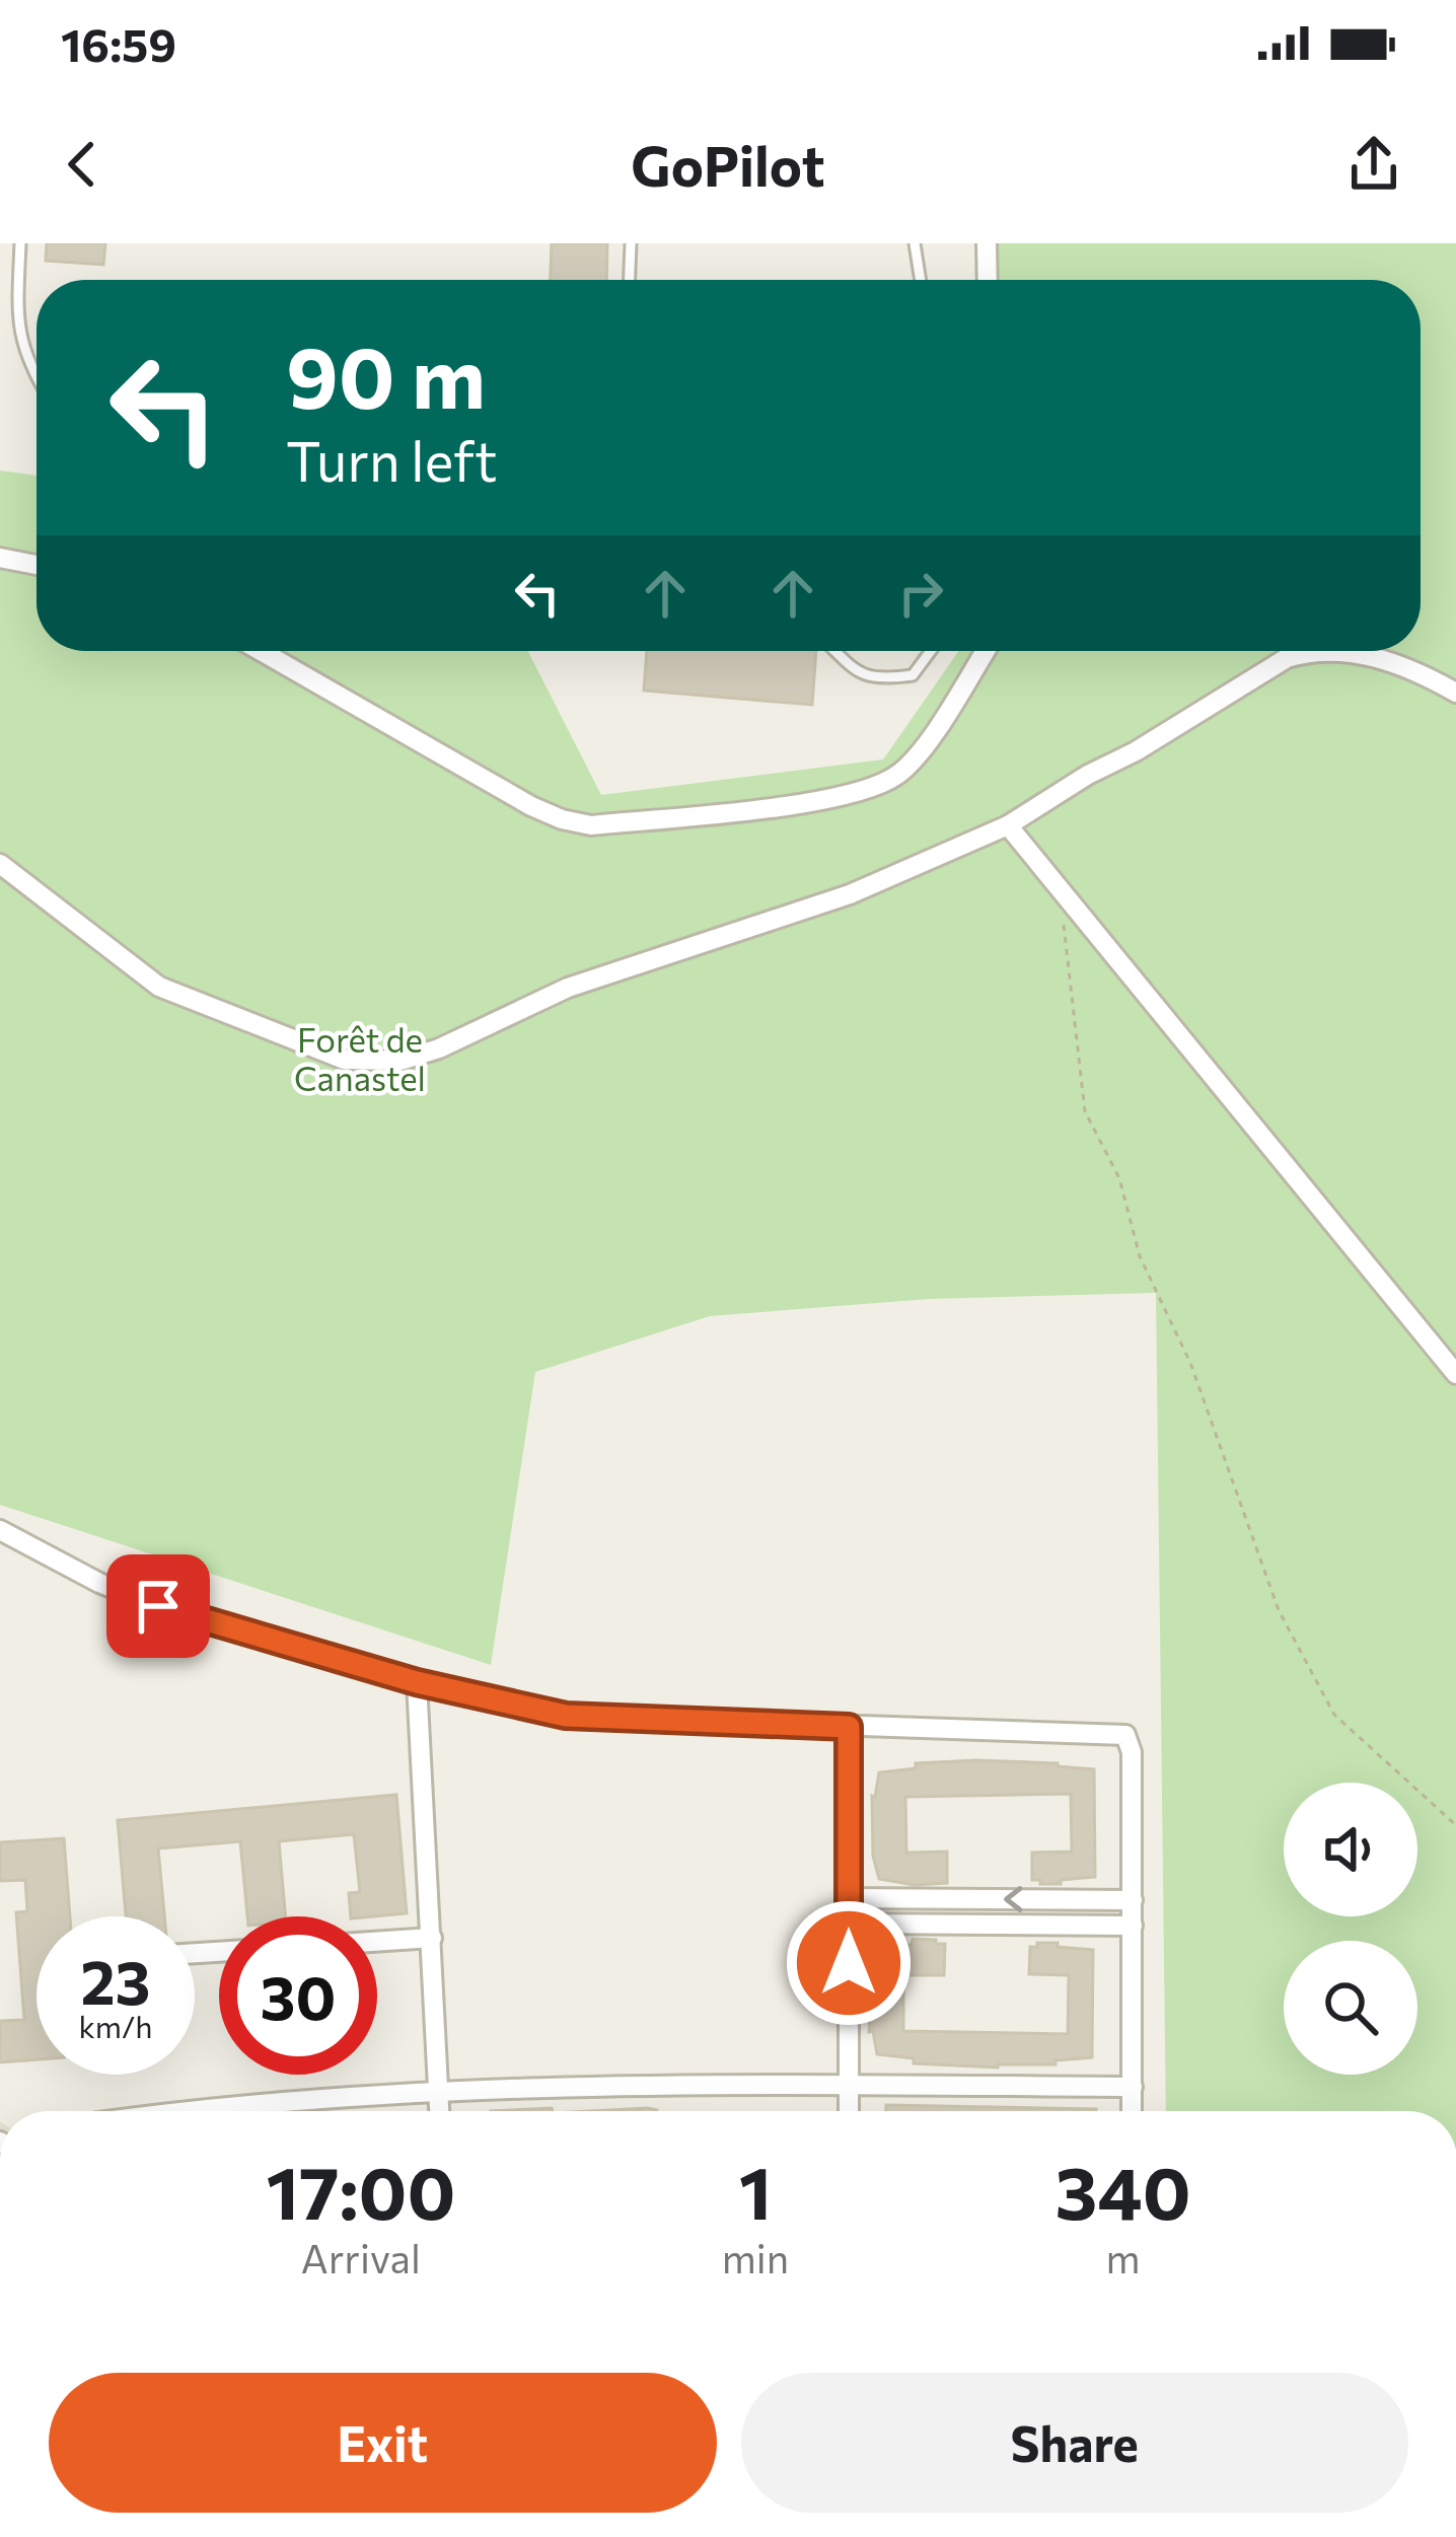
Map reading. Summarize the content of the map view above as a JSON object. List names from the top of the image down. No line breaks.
{"parks":["Forêt de Canastel"],"page":{"status":"16:59","header":"GoPilot","turn":["90 m","Turn left"],"speed":"23 km/h","limit":"30","eta":["17:00","Arrival","1","min","340","m"],"buttons":["Exit","Share"]}}
